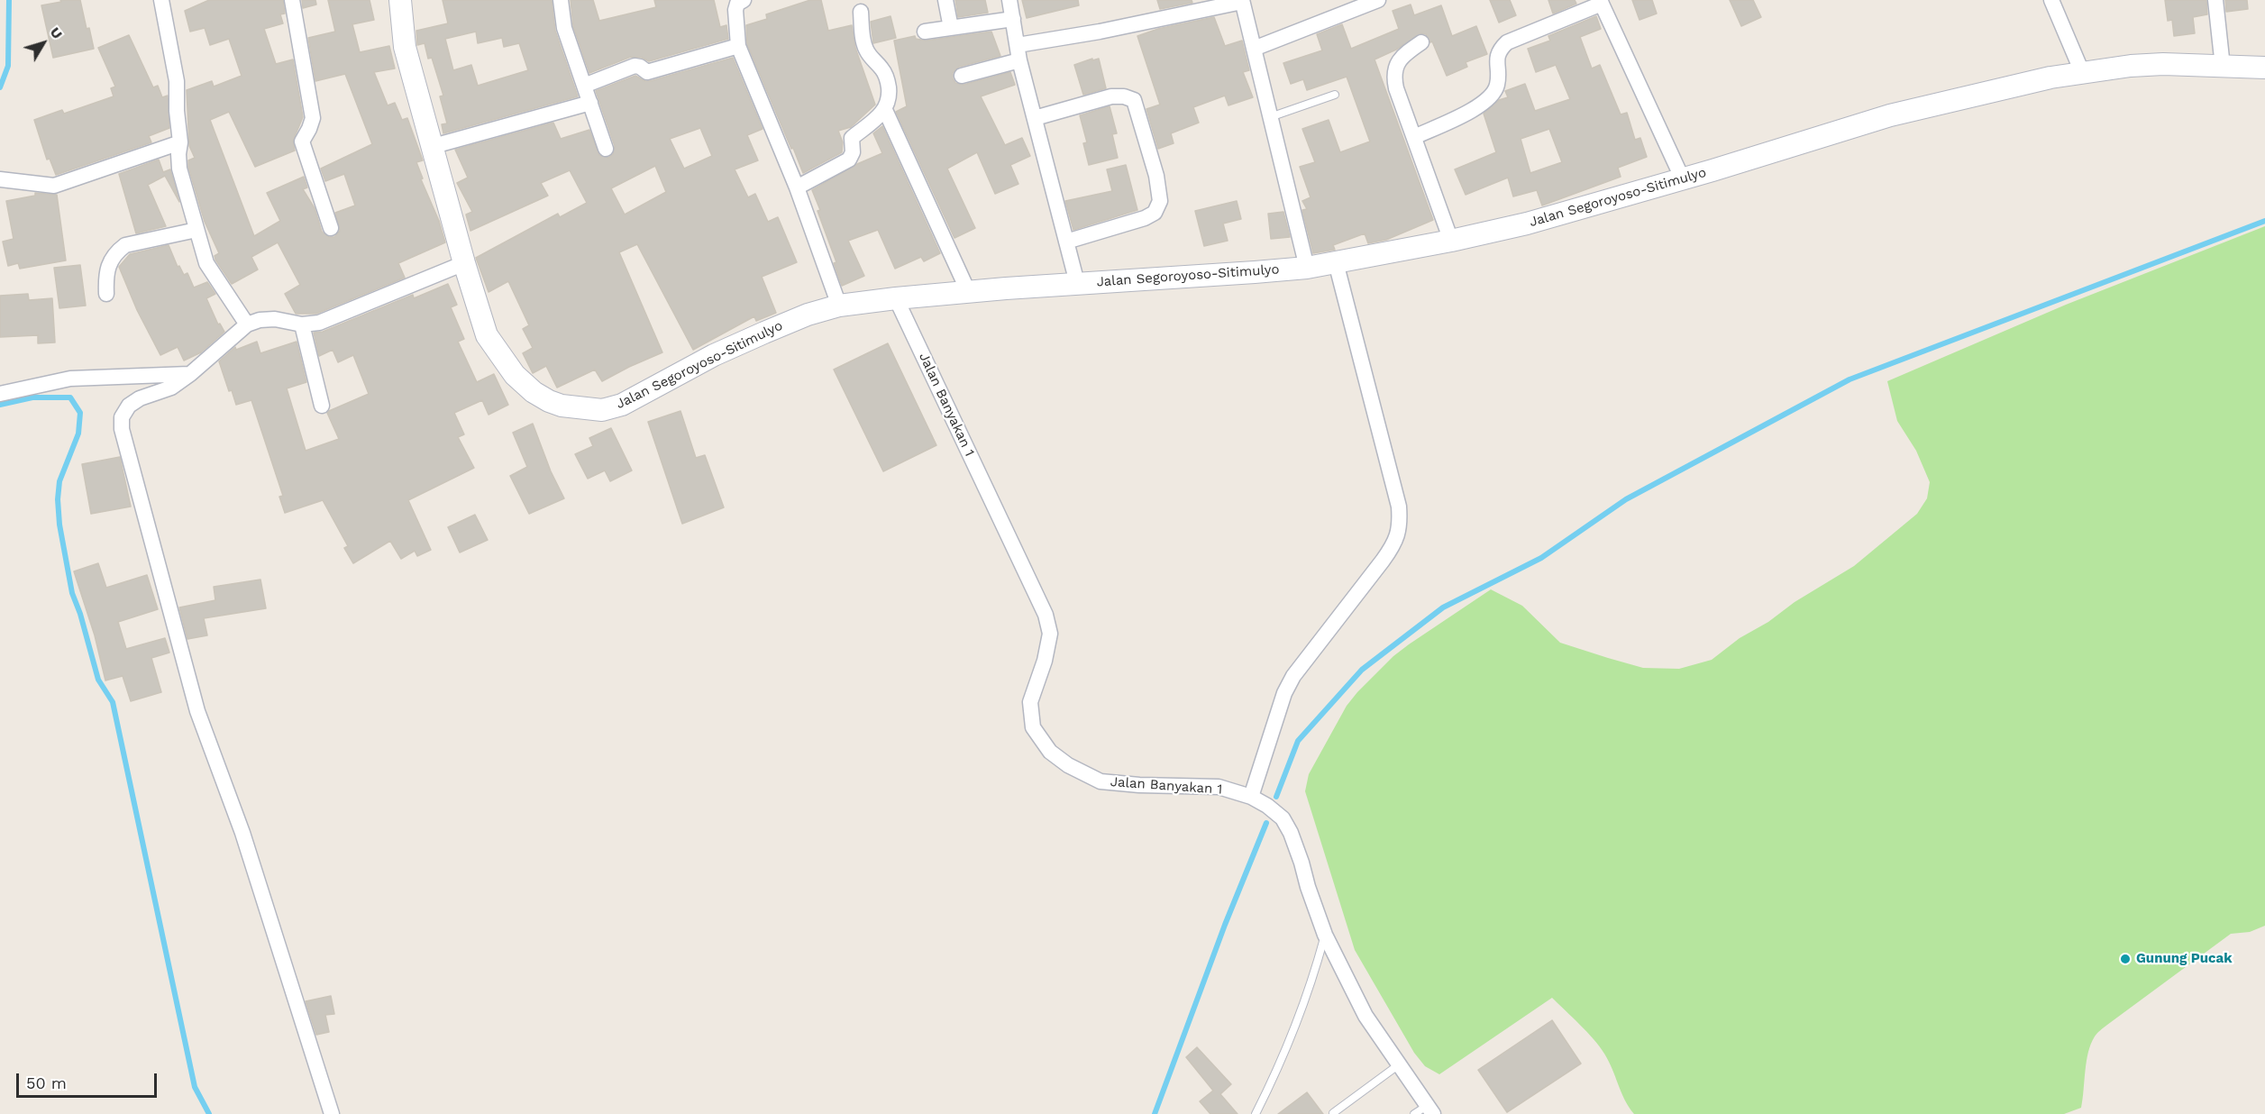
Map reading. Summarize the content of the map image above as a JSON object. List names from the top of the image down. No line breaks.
{"streets":{"main road":["Jalan Segoroyoso-Sitimulyo"],"street":["Jalan Banyakan 1"]},"crossings":[["Jalan Segoroyoso-Sitimulyo","Jalan Banyakan 1"]],"places":["Gunung Pucak"],"scale_bar":"50 m","north":"top right"}
